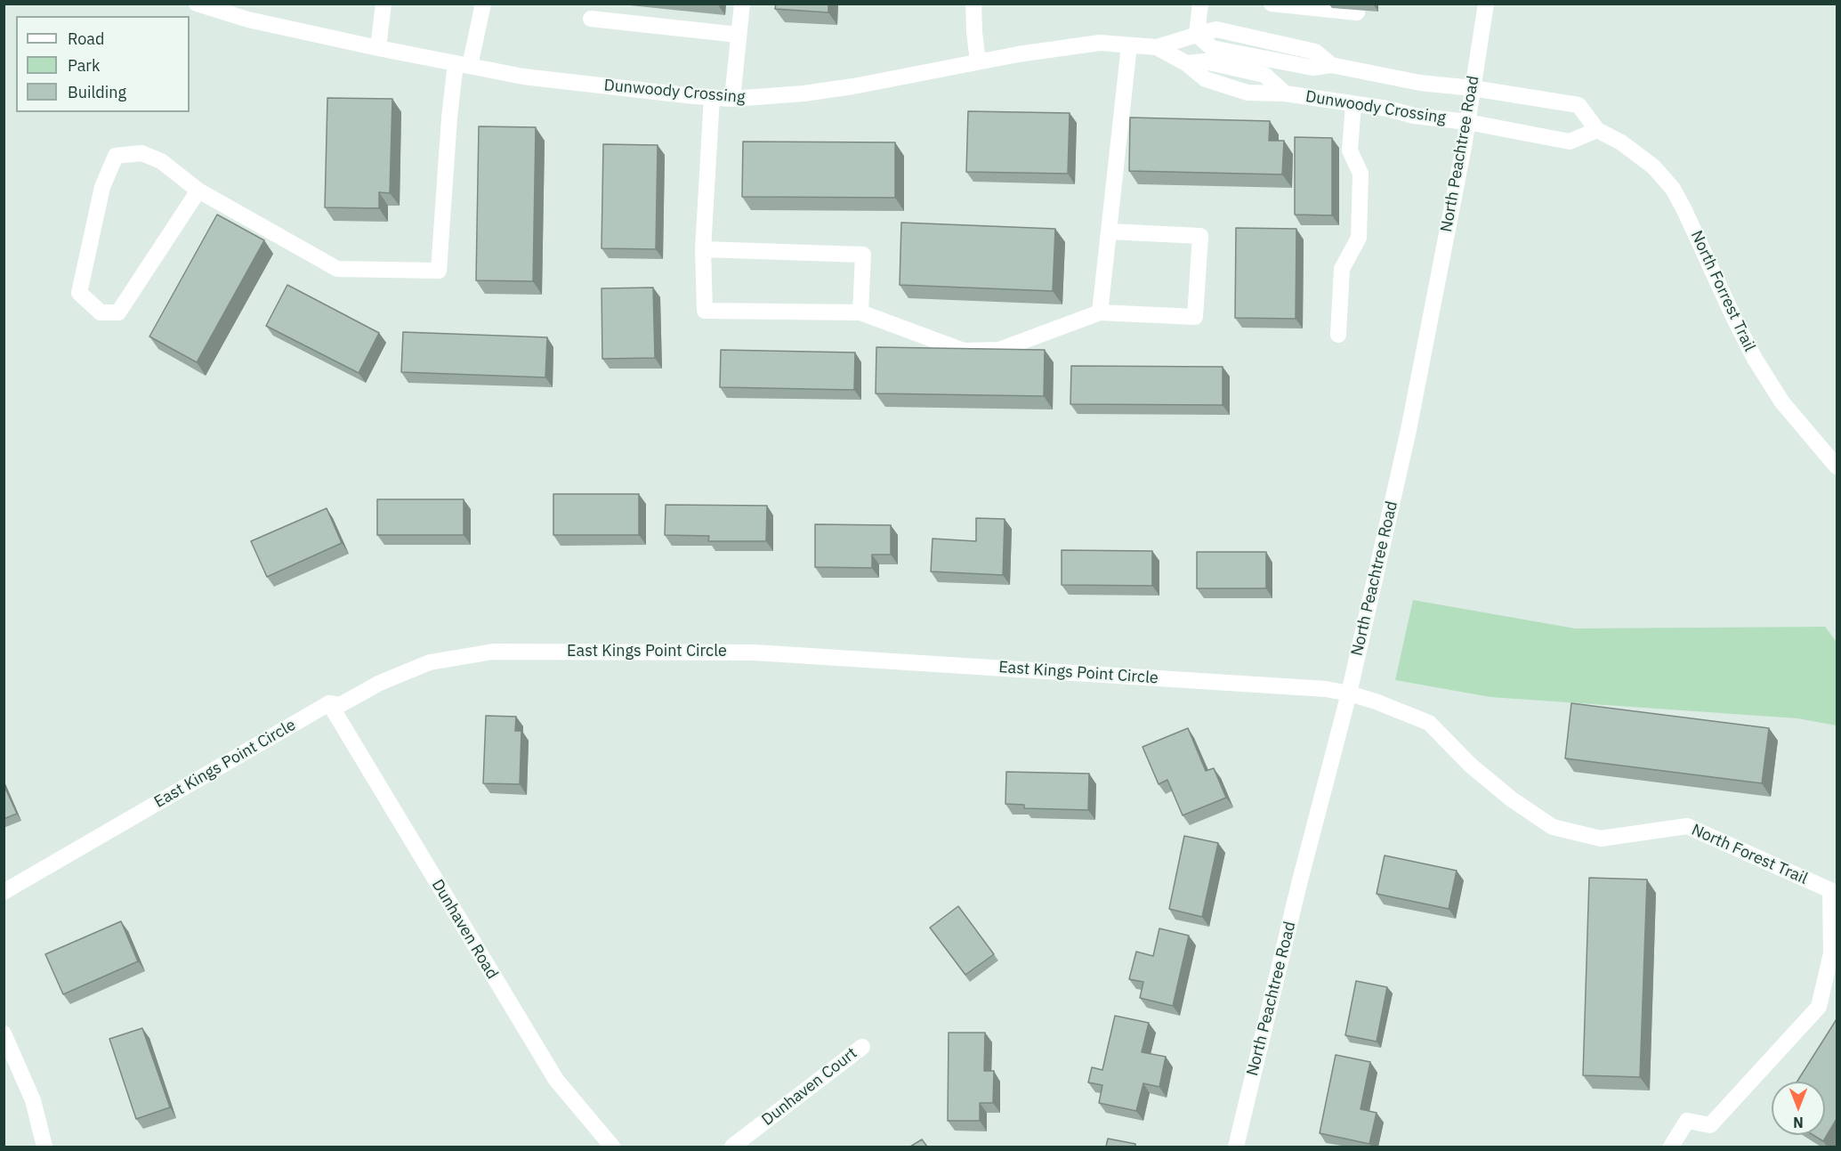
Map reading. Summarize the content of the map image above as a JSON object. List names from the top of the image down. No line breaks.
{"streets":{"street":["Dunwoody Crossing","North Peachtree Road","North Forrest Trail","East Kings Point Circle","North Forest Trail","Dunhaven Road","Dunhaven Court"]},"crossings":[["Dunwoody Crossing","North Peachtree Road"],["Dunwoody Crossing","North Forrest Trail"],["North Peachtree Road","North Forrest Trail"],["North Peachtree Road","East Kings Point Circle"],["North Peachtree Road","North Forest Trail"],["East Kings Point Circle","North Forest Trail"],["East Kings Point Circle","Dunhaven Road"]],"legend":["Road","Park","Building"],"north":"bottom"}
